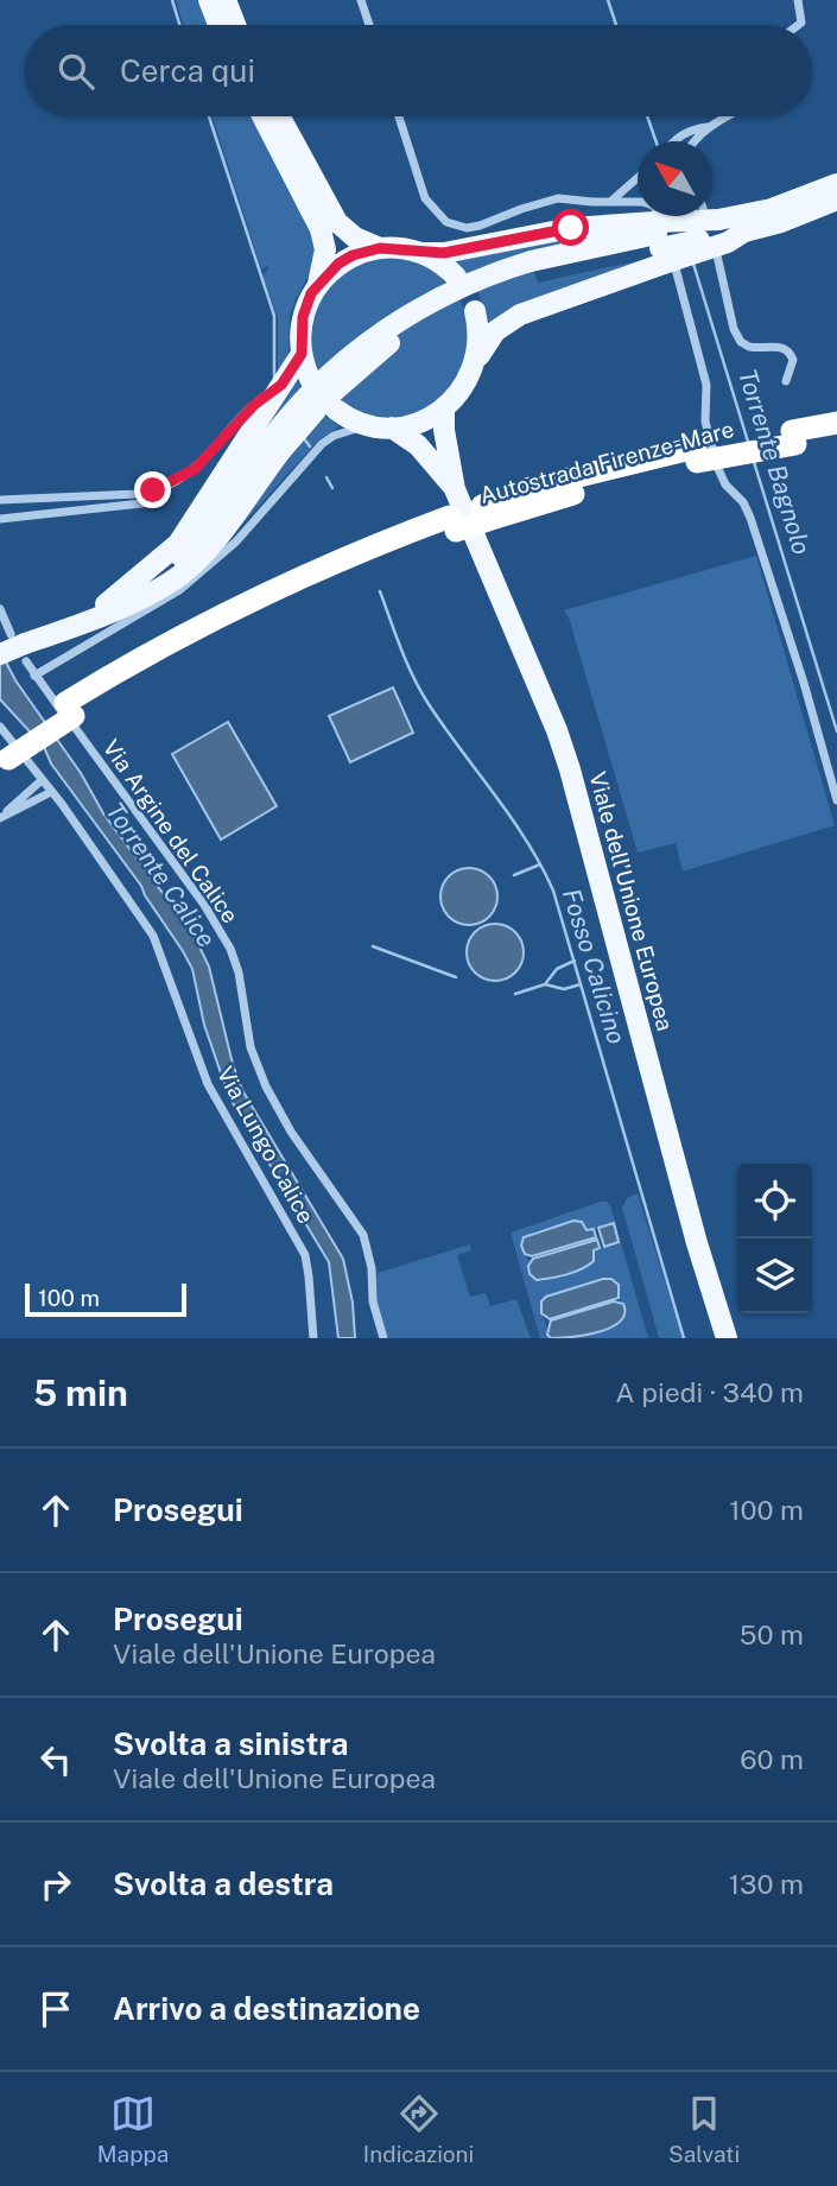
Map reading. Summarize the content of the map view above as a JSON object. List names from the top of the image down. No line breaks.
{"streets":{"highway":["Autostrada Firenze-Mare"],"main road":["Viale dell'Unione Europea"],"street":["Via Argine del Calice","Via Lungo Calice"]},"water":["Torrente Bagnolo","Torrente Calice","Fosso Calicino"],"scale_bar":"100 m","north":"top left","page":{"search":"Cerca qui","scale":"100 m","heading":["5 min","A piedi · 340 m"],"list":[["Prosegui","100 m"],["Prosegui","Viale dell'Unione Europea","50 m"],["Svolta a sinistra","Viale dell'Unione Europea","60 m"],["Svolta a destra","130 m"],"Arrivo a destinazione"],"nav":["Mappa","Indicazioni","Salvati"]}}
